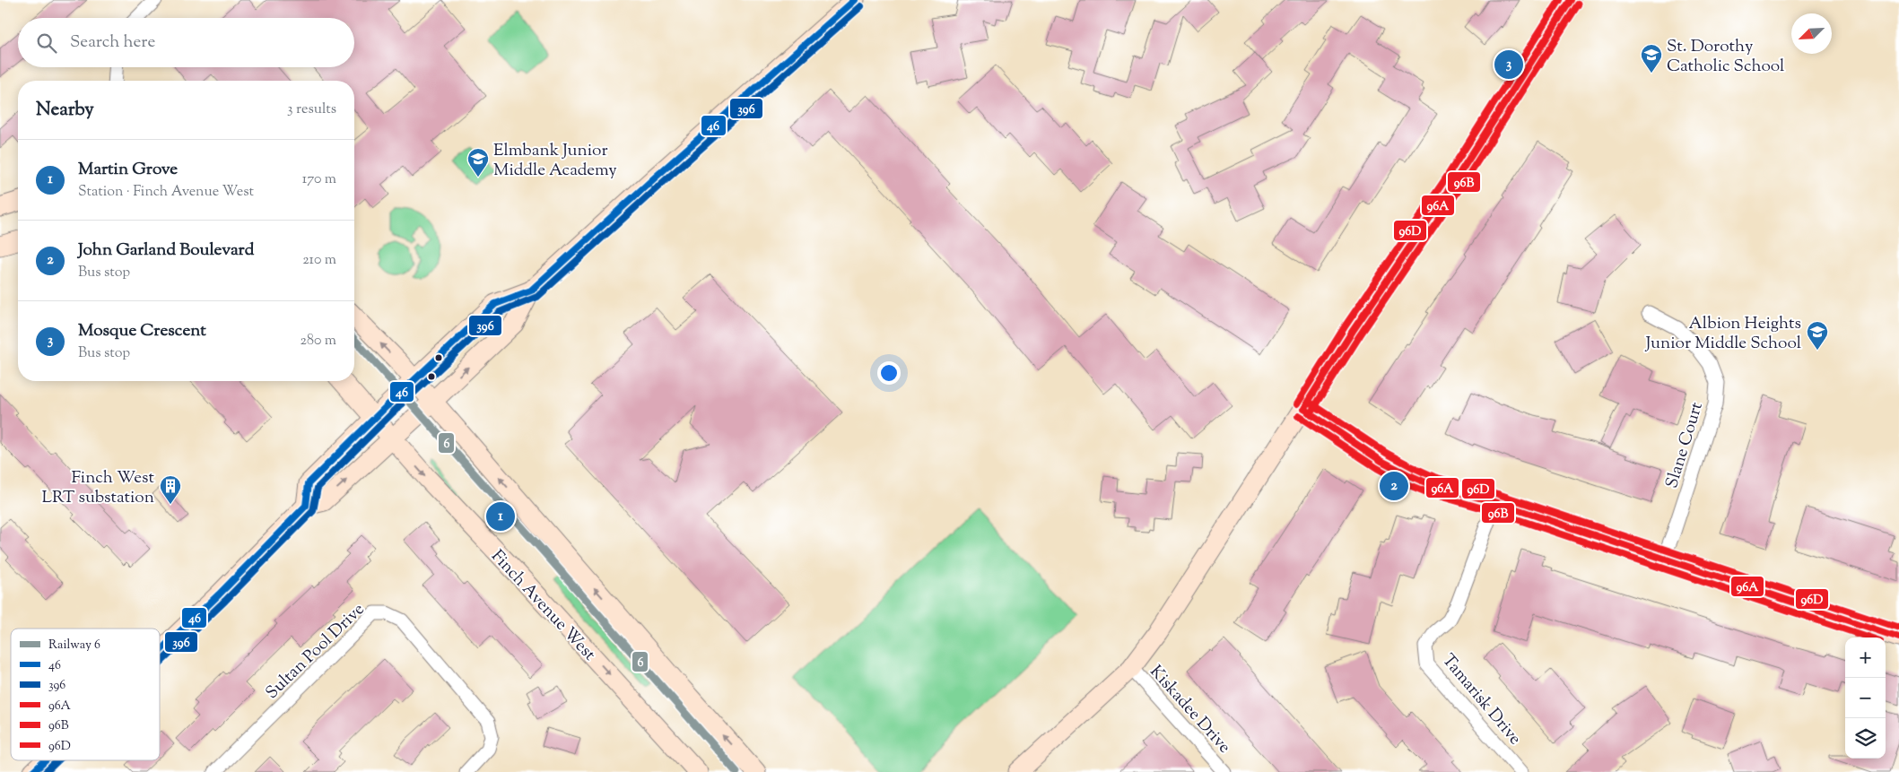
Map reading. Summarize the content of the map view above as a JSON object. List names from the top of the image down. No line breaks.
{"streets":{"main road":["Finch Avenue West"],"street":["Slane Court","Sultan Pool Drive","Tamarisk Drive","Kiskadee Drive"]},"places":{"school or university":["St. Dorothy Catholic School","Elmbank Junior Middle Academy","Albion Heights Junior Middle School"],"building":["Finch West LRT substation"]},"lines":["transit line 46","transit line 96A","transit line 96D","transit line 96B","transit line 396","rail line 6"],"legend":["Railway 6","46","396","96A","96B","96D"],"north":"bottom left","page":{"search":"Search here","pins":["3","2","1"],"heading":["Nearby","3 results"],"list":[{"mark":"1","name":"Martin Grove","note":"Station · Finch Avenue West","value":"170 m"},{"mark":"2","name":"John Garland Boulevard","note":"Bus stop","value":"210 m"},{"mark":"3","name":"Mosque Crescent","note":"Bus stop","value":"280 m"}],"map_buttons":["+","−"]}}
